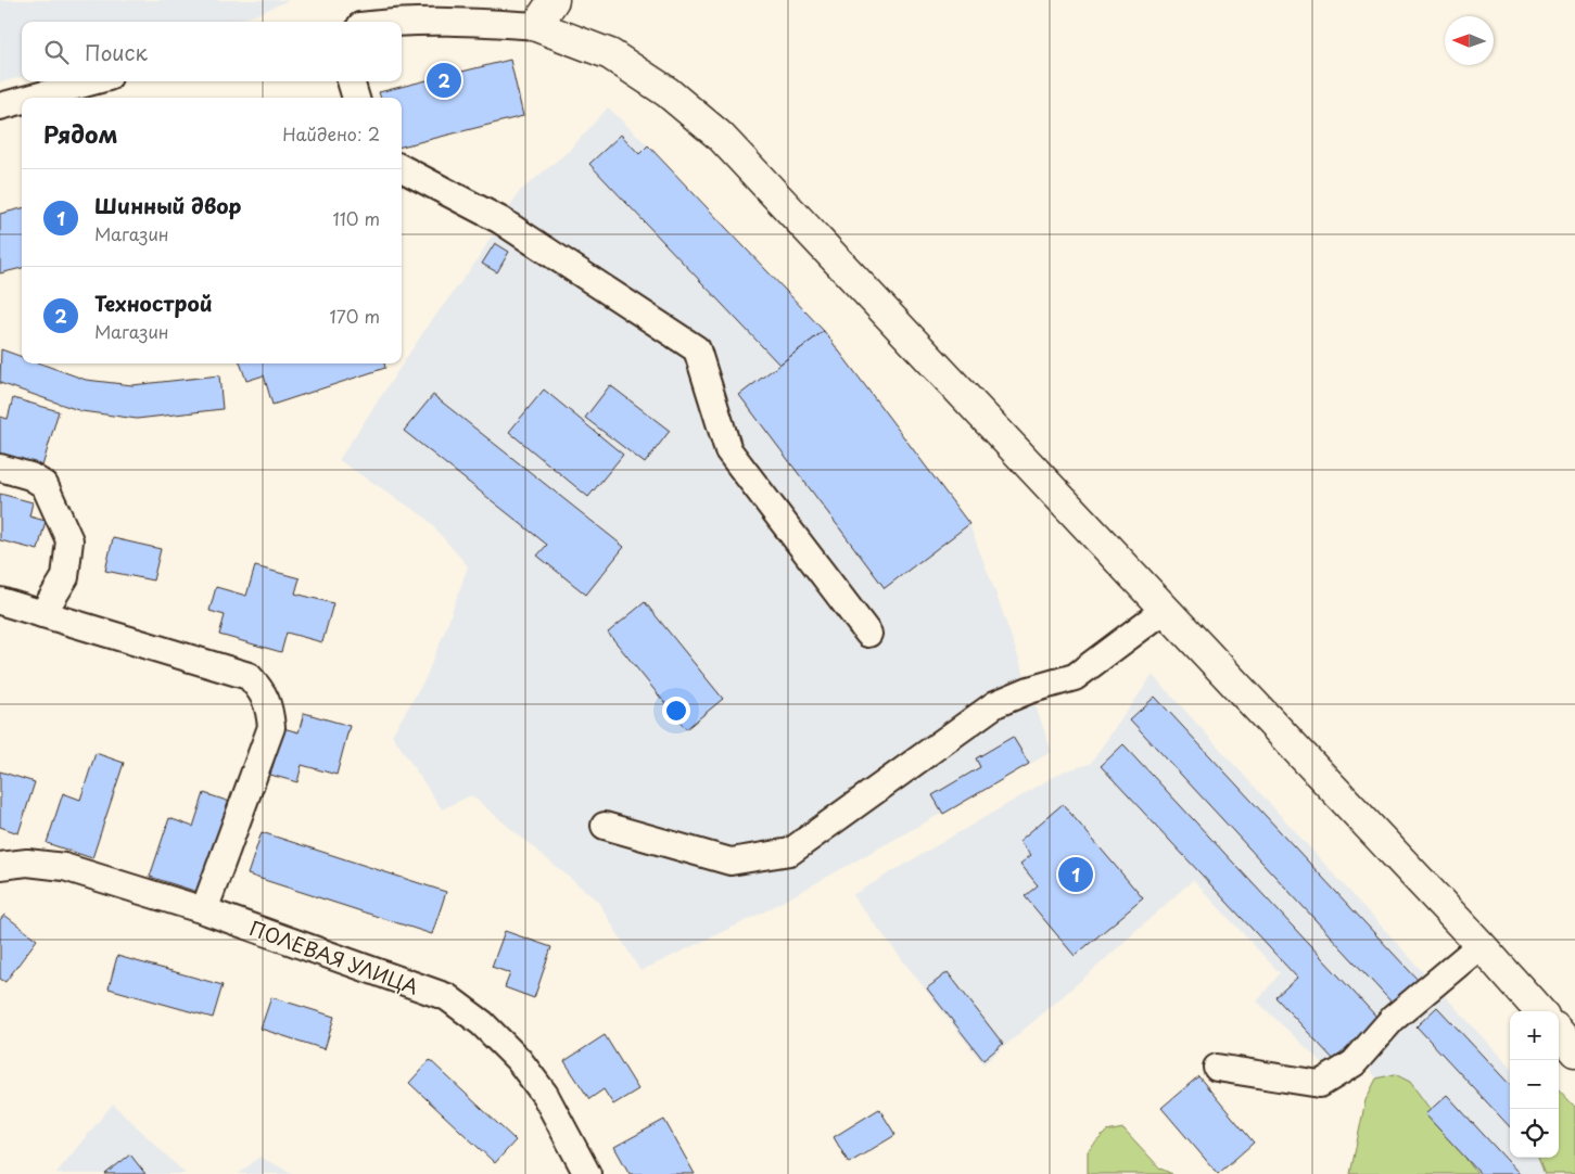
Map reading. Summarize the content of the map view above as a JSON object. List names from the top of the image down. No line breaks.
{"streets":{"street":["ПОЛЕВАЯ УЛИЦА"]},"north":"left","page":{"search":"Поиск","pins":["2","1"],"heading":["Рядом","Найдено: 2"],"list":[{"mark":"1","name":"Шинный двор","note":"Магазин","value":"110 m"},{"mark":"2","name":"Технострой","note":"Магазин","value":"170 m"}],"map_buttons":["+","−"]}}
